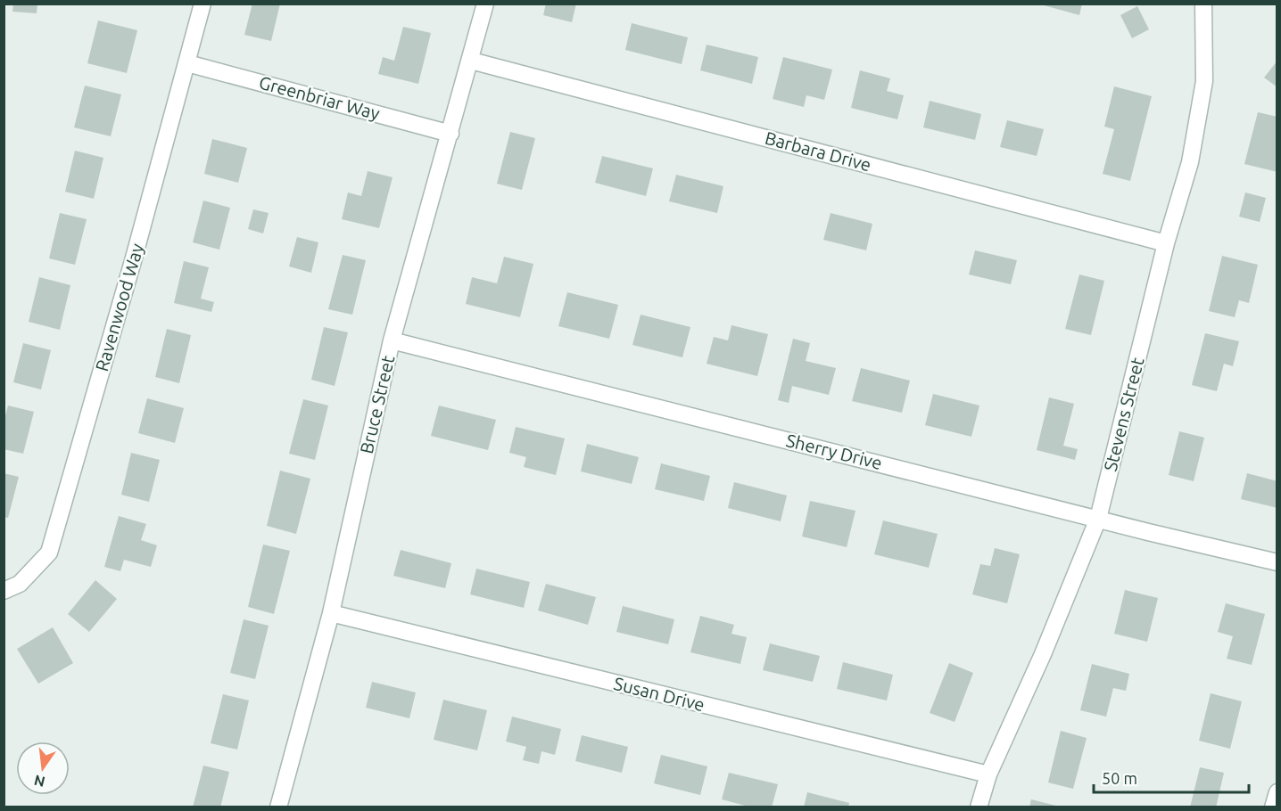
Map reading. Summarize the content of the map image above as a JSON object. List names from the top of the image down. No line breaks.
{"streets":{"street":["Greenbriar Way","Barbara Drive","Ravenwood Way","Bruce Street","Stevens Street","Sherry Drive","Susan Drive"]},"crossings":[["Greenbriar Way","Ravenwood Way"],["Greenbriar Way","Bruce Street"],["Barbara Drive","Bruce Street"],["Barbara Drive","Stevens Street"],["Bruce Street","Sherry Drive"],["Bruce Street","Susan Drive"],["Stevens Street","Sherry Drive"],["Stevens Street","Susan Drive"]],"scale_bar":"50 m","north":"bottom"}
